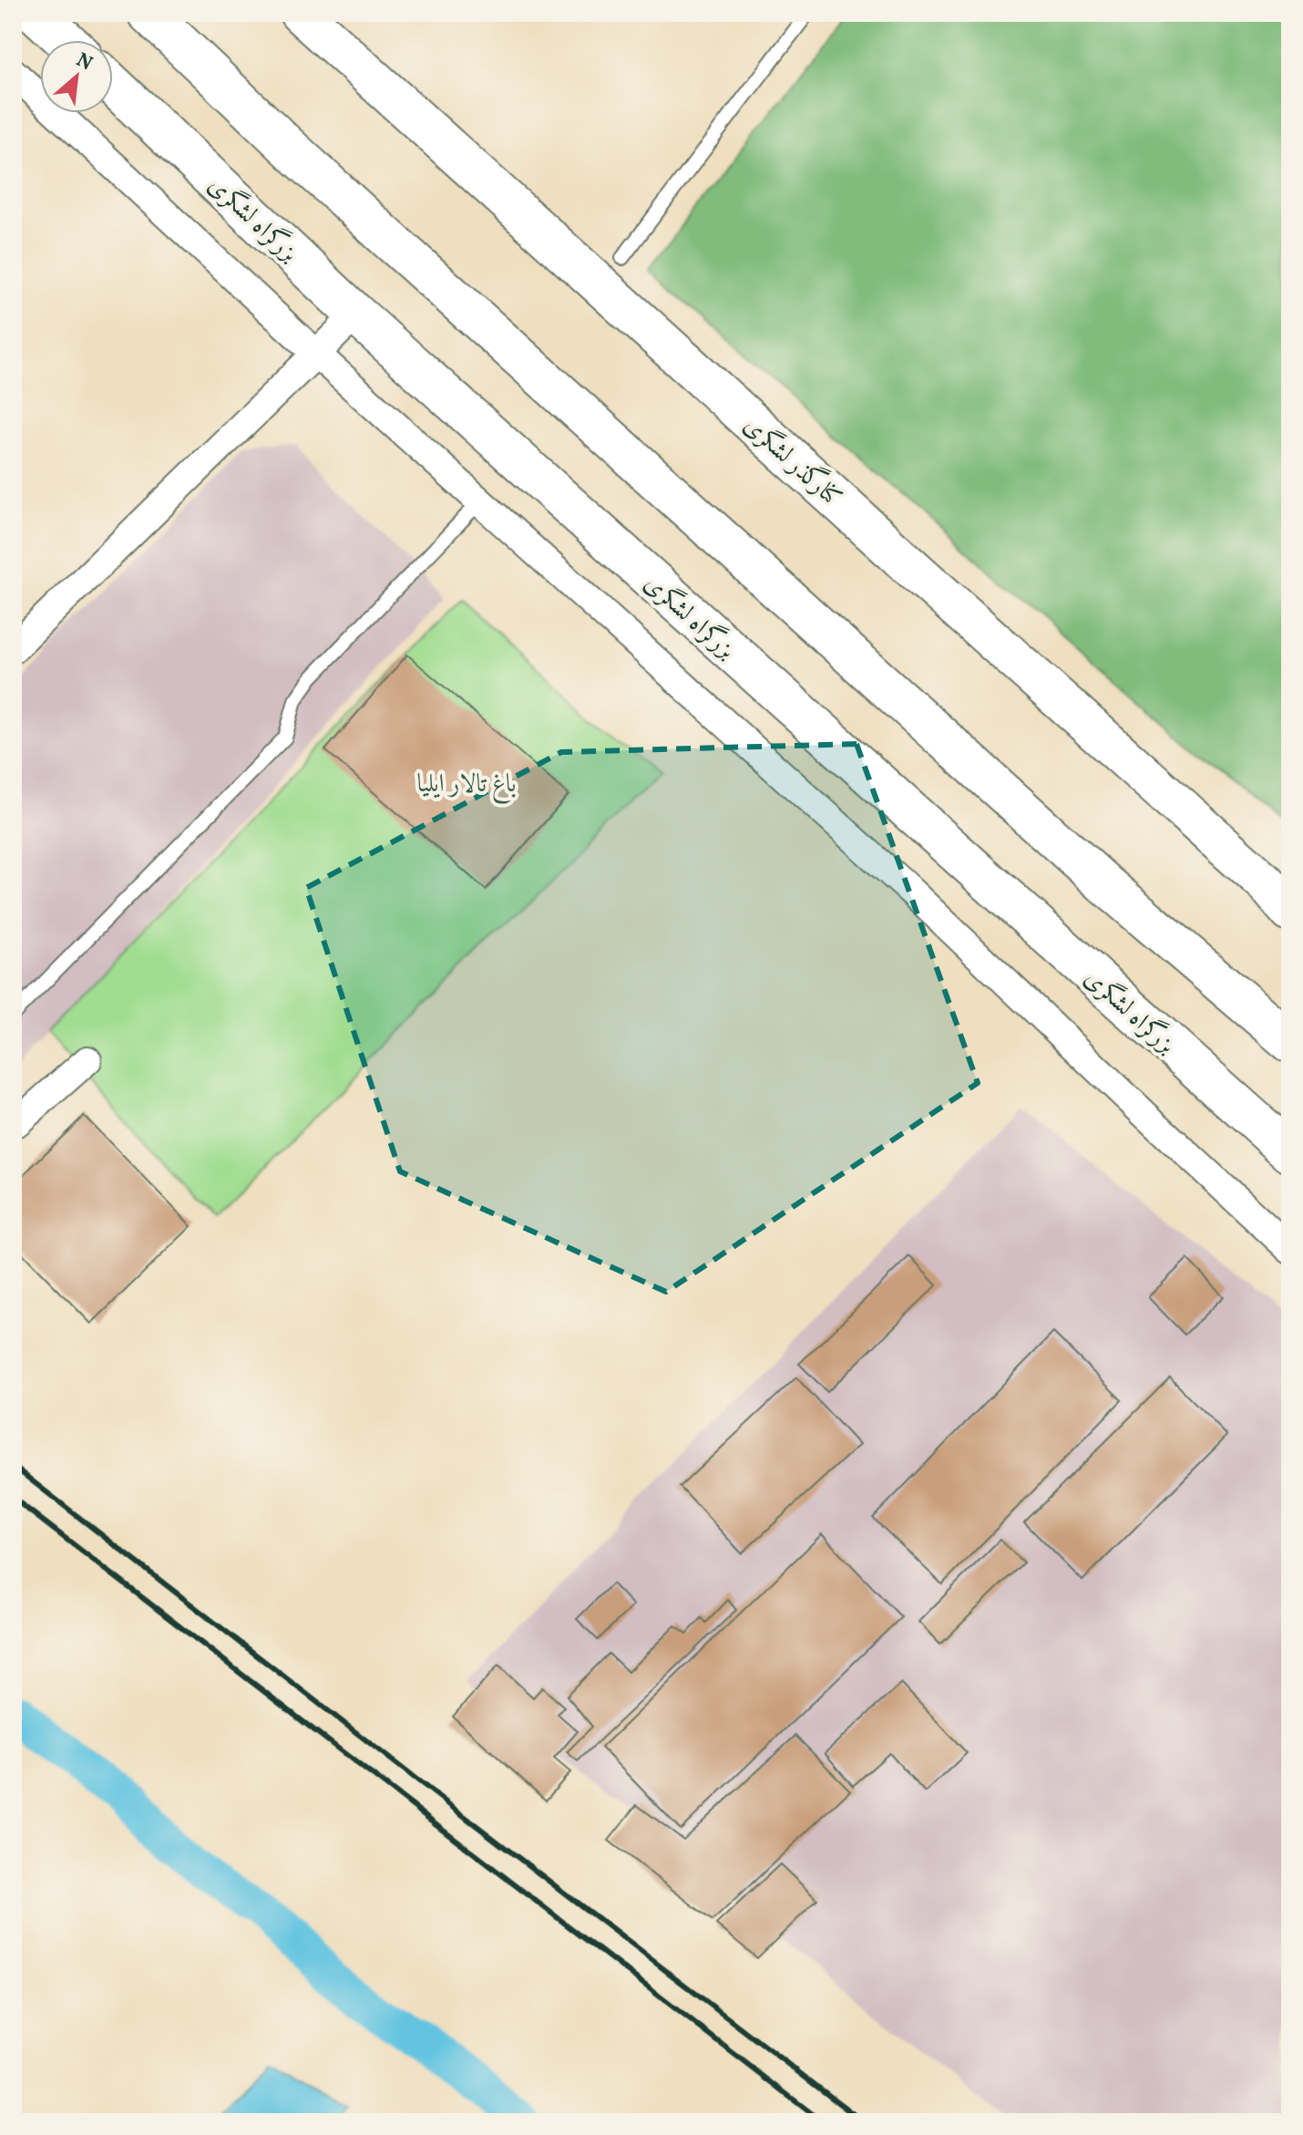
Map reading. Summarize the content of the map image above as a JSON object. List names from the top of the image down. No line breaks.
{"streets":{"main road":["بزرگراه لشگری","کنارگذر لشگری"]},"parks":["باغ تالار ایلیا"],"north":"top right"}
